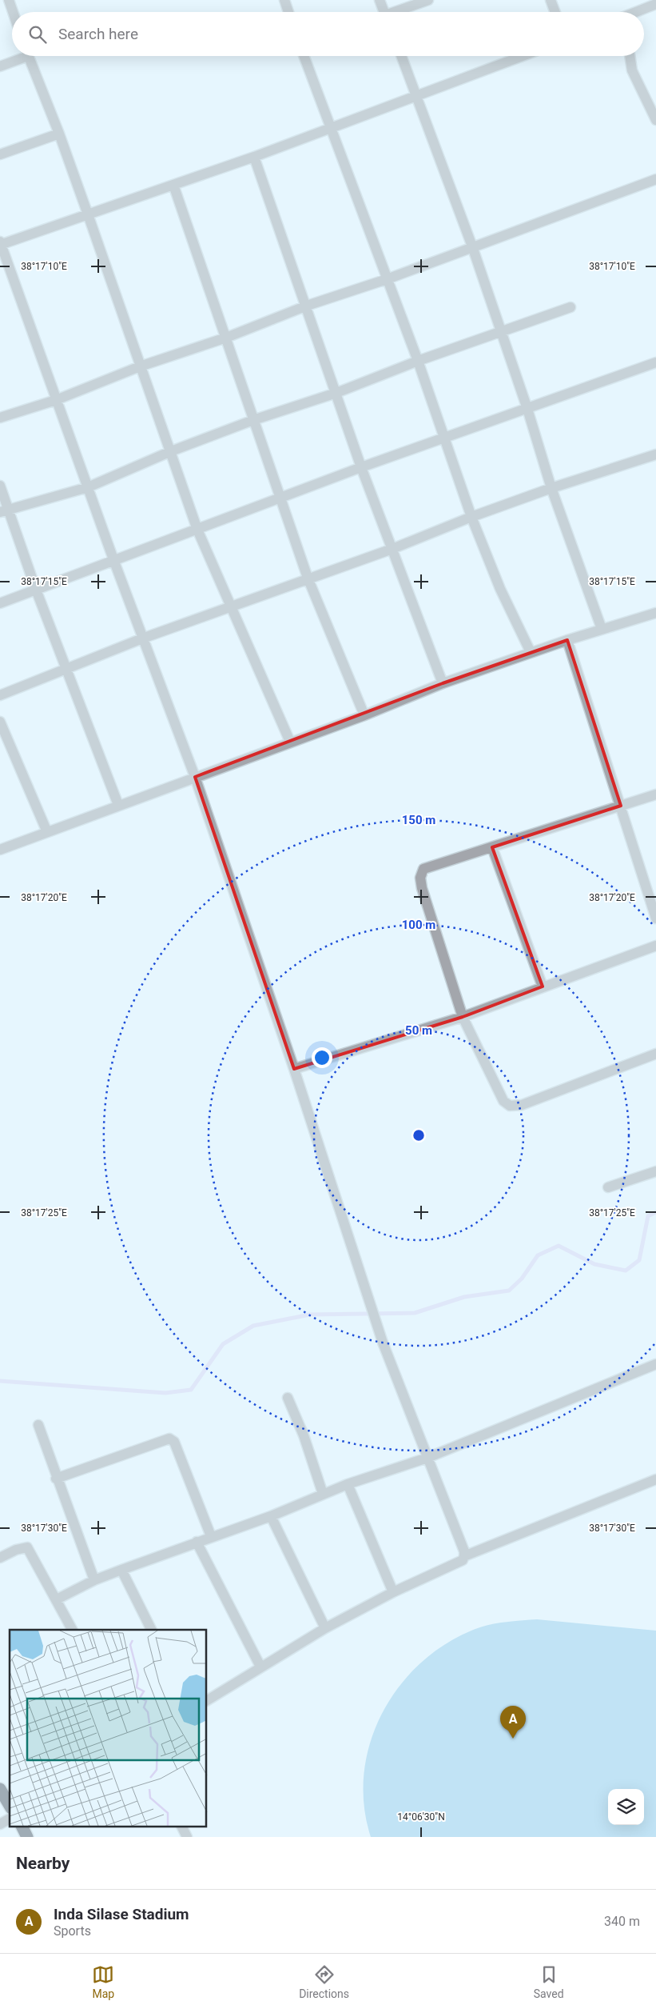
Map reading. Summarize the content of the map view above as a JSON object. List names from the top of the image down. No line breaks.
{"page":{"search":"Search here","pins":"A","heading":"Nearby","list":[{"mark":"A","name":"Inda Silase Stadium","note":"Sports","value":"340 m"}],"nav":["Map","Directions","Saved"]},"coordinates":["38°17'10\"E","38°17'15\"E","38°17'20\"E","38°17'25\"E","38°17'30\"E","14°06'30\"N"],"rings":["150 m","100 m","50 m"]}
